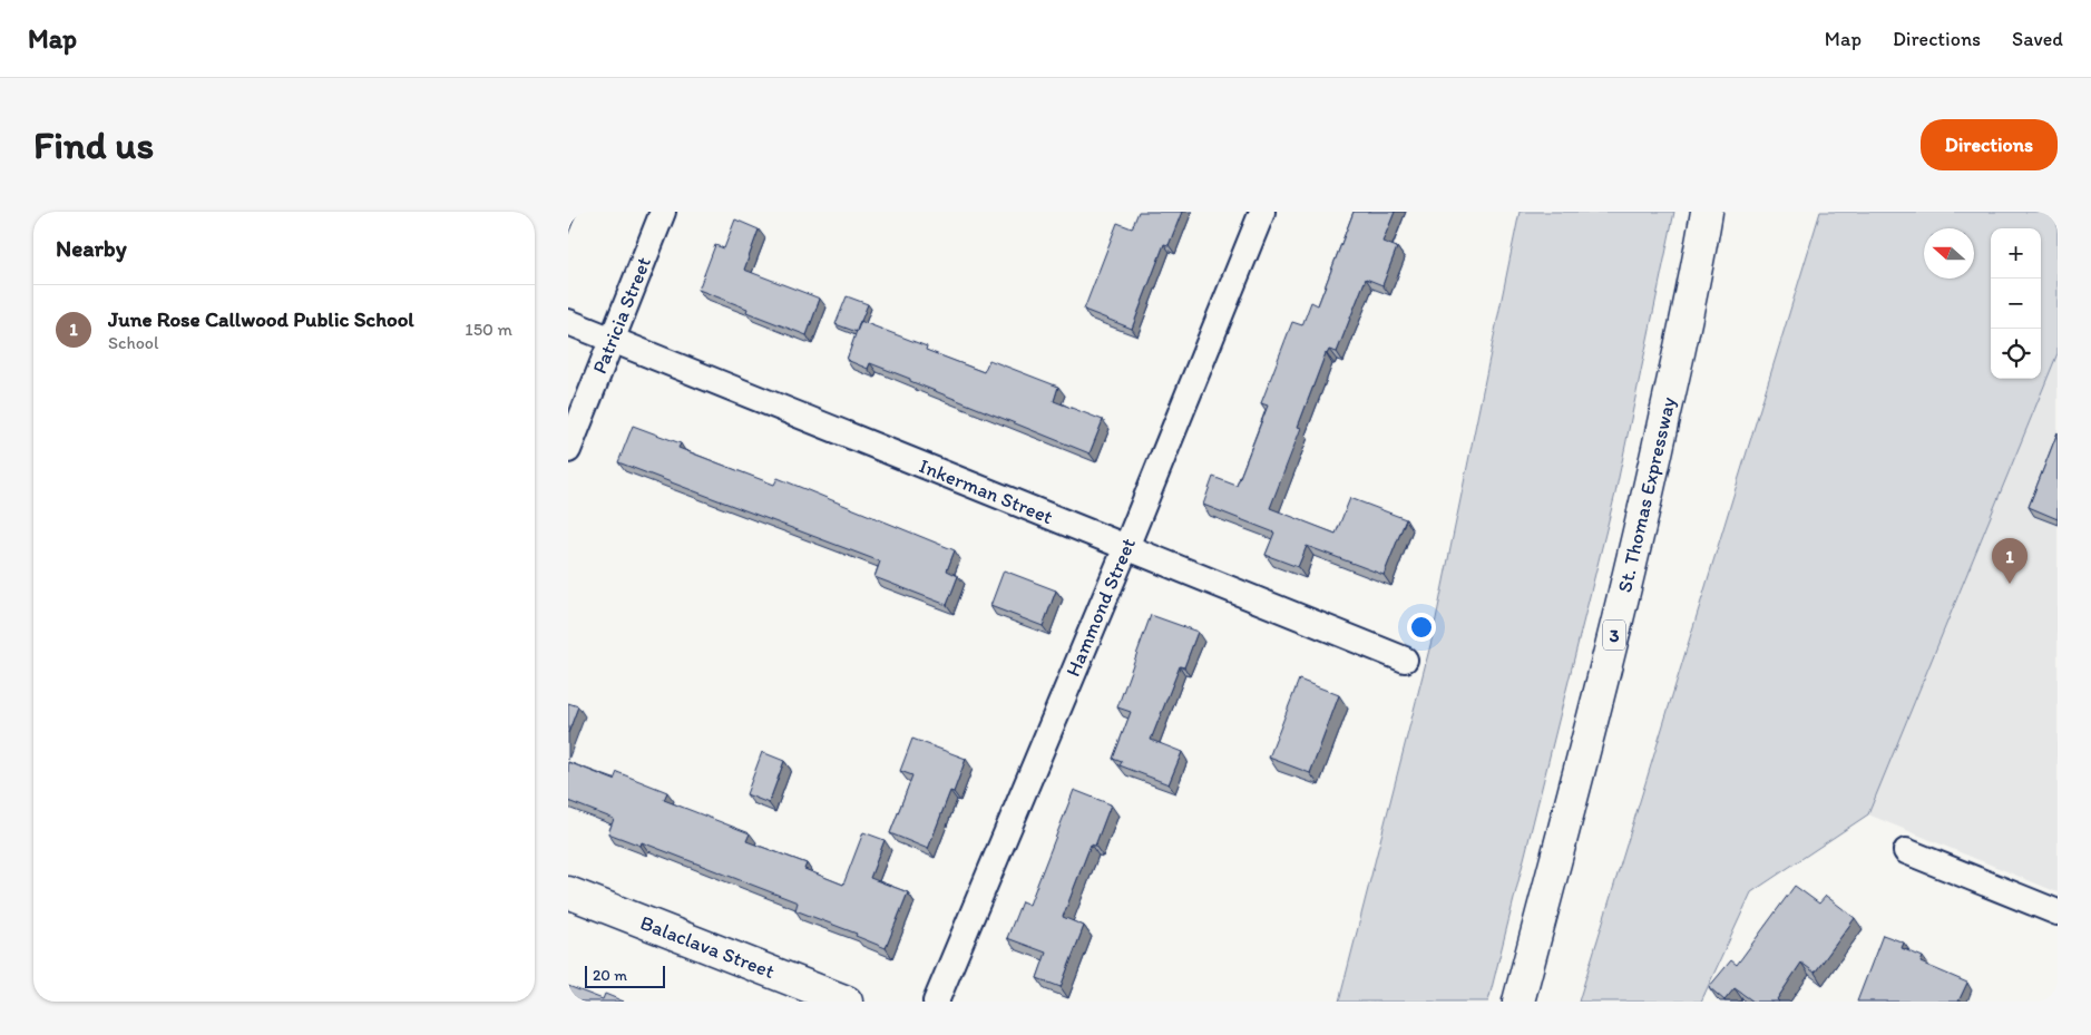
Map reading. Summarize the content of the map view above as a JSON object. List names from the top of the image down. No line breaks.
{"streets":{"main road":["St. Thomas Expressway","3","Balaclava Street"],"street":["Patricia Street","Inkerman Street","Hammond Street"]},"crossings":[["Patricia Street","Inkerman Street"],["Inkerman Street","Hammond Street"]],"scale_bar":"20 m","north":"left","page":{"header":"Map","nav":["Map","Directions","Saved"],"buttons":"Directions","title":"Find us","heading":"Nearby","map_buttons":["+","−"],"list":[{"mark":"1","name":"June Rose Callwood Public School","note":"School","value":"150 m"}],"pins":"1","scale":"20 m"}}
